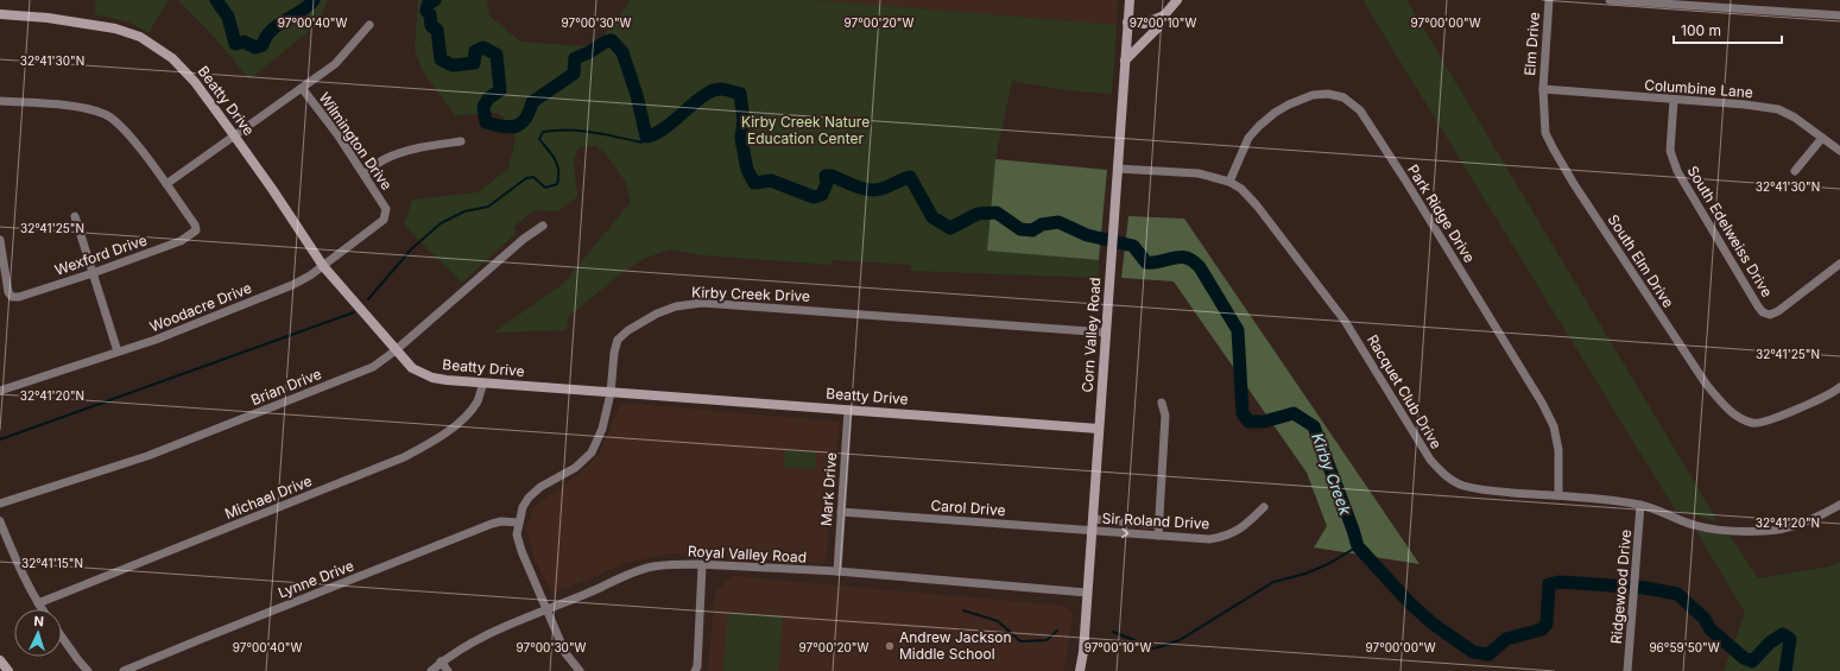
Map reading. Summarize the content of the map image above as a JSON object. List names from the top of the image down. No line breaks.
{"streets":{"street":["Elm Drive","Columbine Lane","Beatty Drive","Wilmington Drive","Park Ridge Drive","South Edelweiss Drive","Wexford Drive","South Elm Drive","Kirby Creek Drive","Woodacre Drive","Corn Valley Road","Brian Drive","Racquet Club Drive","Mark Drive","Michael Drive","Carol Drive","Sir Roland Drive","Royal Valley Road","Lynne Drive","Ridgewood Drive"]},"crossings":[["Elm Drive","Columbine Lane"],["Elm Drive","South Elm Drive"],["Columbine Lane","South Edelweiss Drive"],["Columbine Lane","South Elm Drive"],["Beatty Drive","Kirby Creek Drive"],["Beatty Drive","Woodacre Drive"],["Beatty Drive","Corn Valley Road"],["Beatty Drive","Brian Drive"],["Beatty Drive","Mark Drive"],["Beatty Drive","Michael Drive"],["Wilmington Drive","Woodacre Drive"],["Park Ridge Drive","Racquet Club Drive"],["Kirby Creek Drive","Corn Valley Road"],["Kirby Creek Drive","Royal Valley Road"],["Kirby Creek Drive","Lynne Drive"],["Corn Valley Road","Racquet Club Drive"],["Corn Valley Road","Carol Drive"],["Corn Valley Road","Sir Roland Drive"],["Corn Valley Road","Royal Valley Road"],["Racquet Club Drive","Ridgewood Drive"],["Mark Drive","Carol Drive"],["Mark Drive","Royal Valley Road"],["Carol Drive","Sir Roland Drive"]],"water":["Kirby Creek"],"parks":["Kirby Creek Nature Education Center"],"places":["Andrew Jackson Middle School"],"scale_bar":"100 m","north":"top","coordinates":["97°00'40\"W","97°00'30\"W","97°00'20\"W","97°00'10\"W","97°00'00\"W","32°41'30\"N","32°41'25\"N","32°41'20\"N","32°41'15\"N","96°59'50\"W"]}
